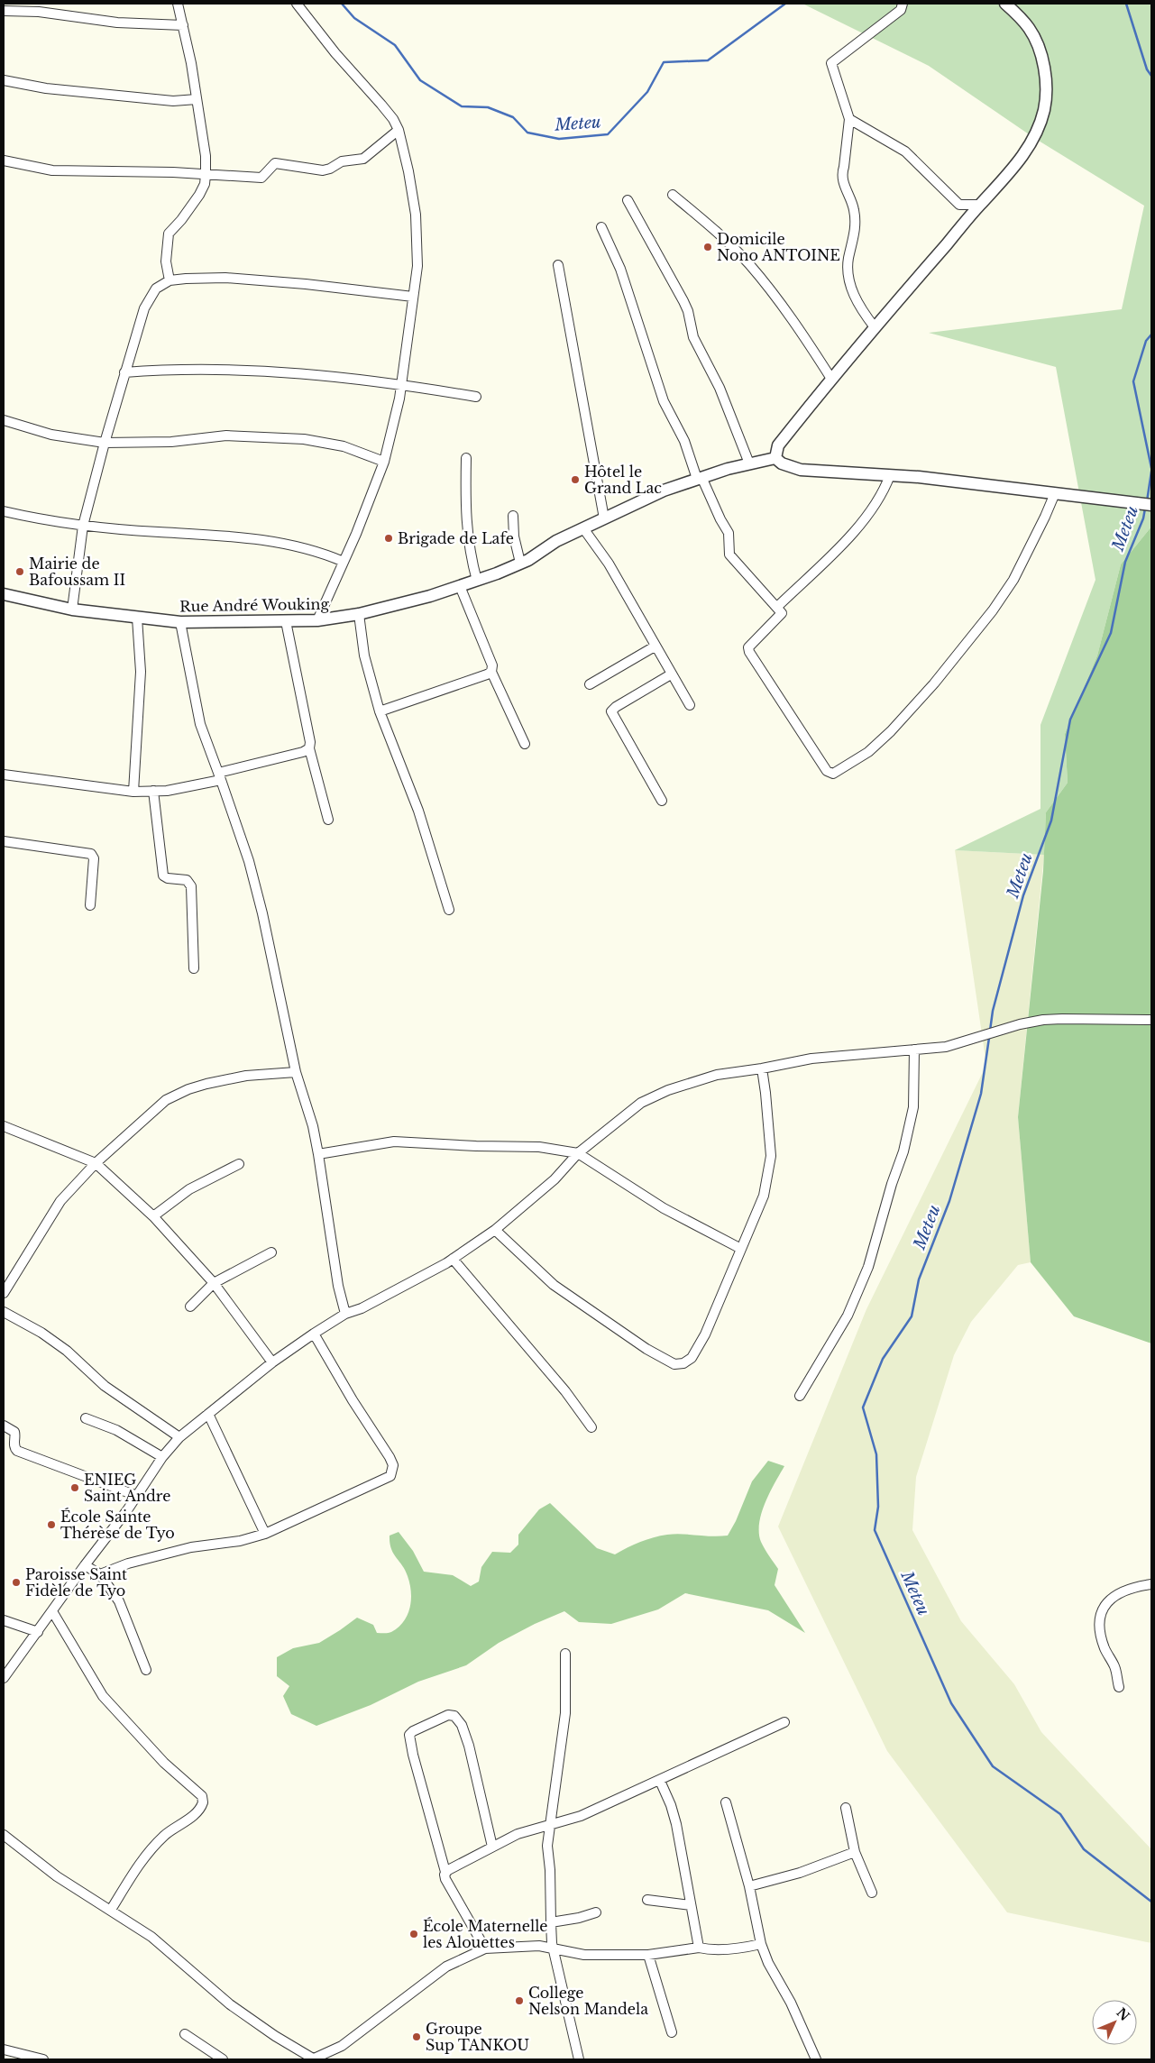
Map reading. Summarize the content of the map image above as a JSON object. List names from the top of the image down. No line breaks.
{"streets":{"street":["Rue André Wouking"]},"water":["Meteu"],"places":["Domicile Nono ANTOINE","Hôtel le Grand Lac","Brigade de Lafe","Mairie de Bafoussam II","ENIEG Saint Andre","École Sainte Thérèse de Tyo","Paroisse Saint Fidèle de Tyo","École Maternelle les Alouettes","College Nelson Mandela","Groupe Sup TANKOU"],"north":"top right"}
